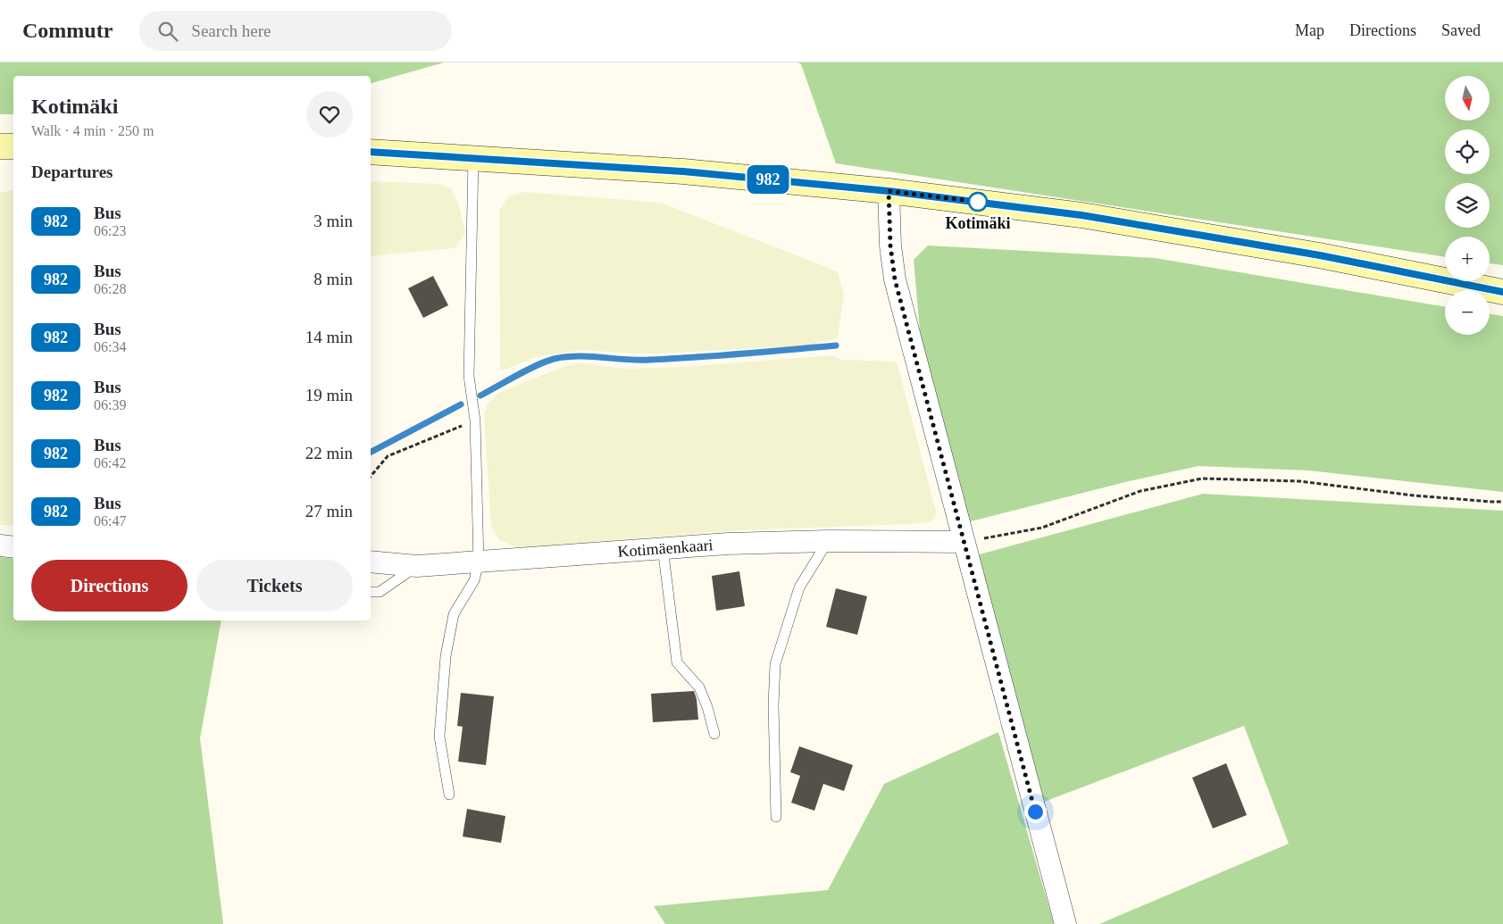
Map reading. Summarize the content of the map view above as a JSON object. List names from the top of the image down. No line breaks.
{"streets":{"street":["Kotimäenkaari"]},"places":["Kotimäki"],"lines":["bus line 982"],"north":"bottom","page":{"header":"Commutr","search":"Search here","nav":["Map","Directions","Saved"],"on_map":"982","map_buttons":["+","−"],"heading":[["Kotimäki","Walk · 4 min · 250 m"],"Departures"],"list":[{"mark":"982","name":"Bus","note":"06:23","value":"3 min"},{"mark":"982","name":"Bus","note":"06:28","value":"8 min"},{"mark":"982","name":"Bus","note":"06:34","value":"14 min"},{"mark":"982","name":"Bus","note":"06:39","value":"19 min"},{"mark":"982","name":"Bus","note":"06:42","value":"22 min"},{"mark":"982","name":"Bus","note":"06:47","value":"27 min"}],"buttons":["Directions","Tickets"]}}
